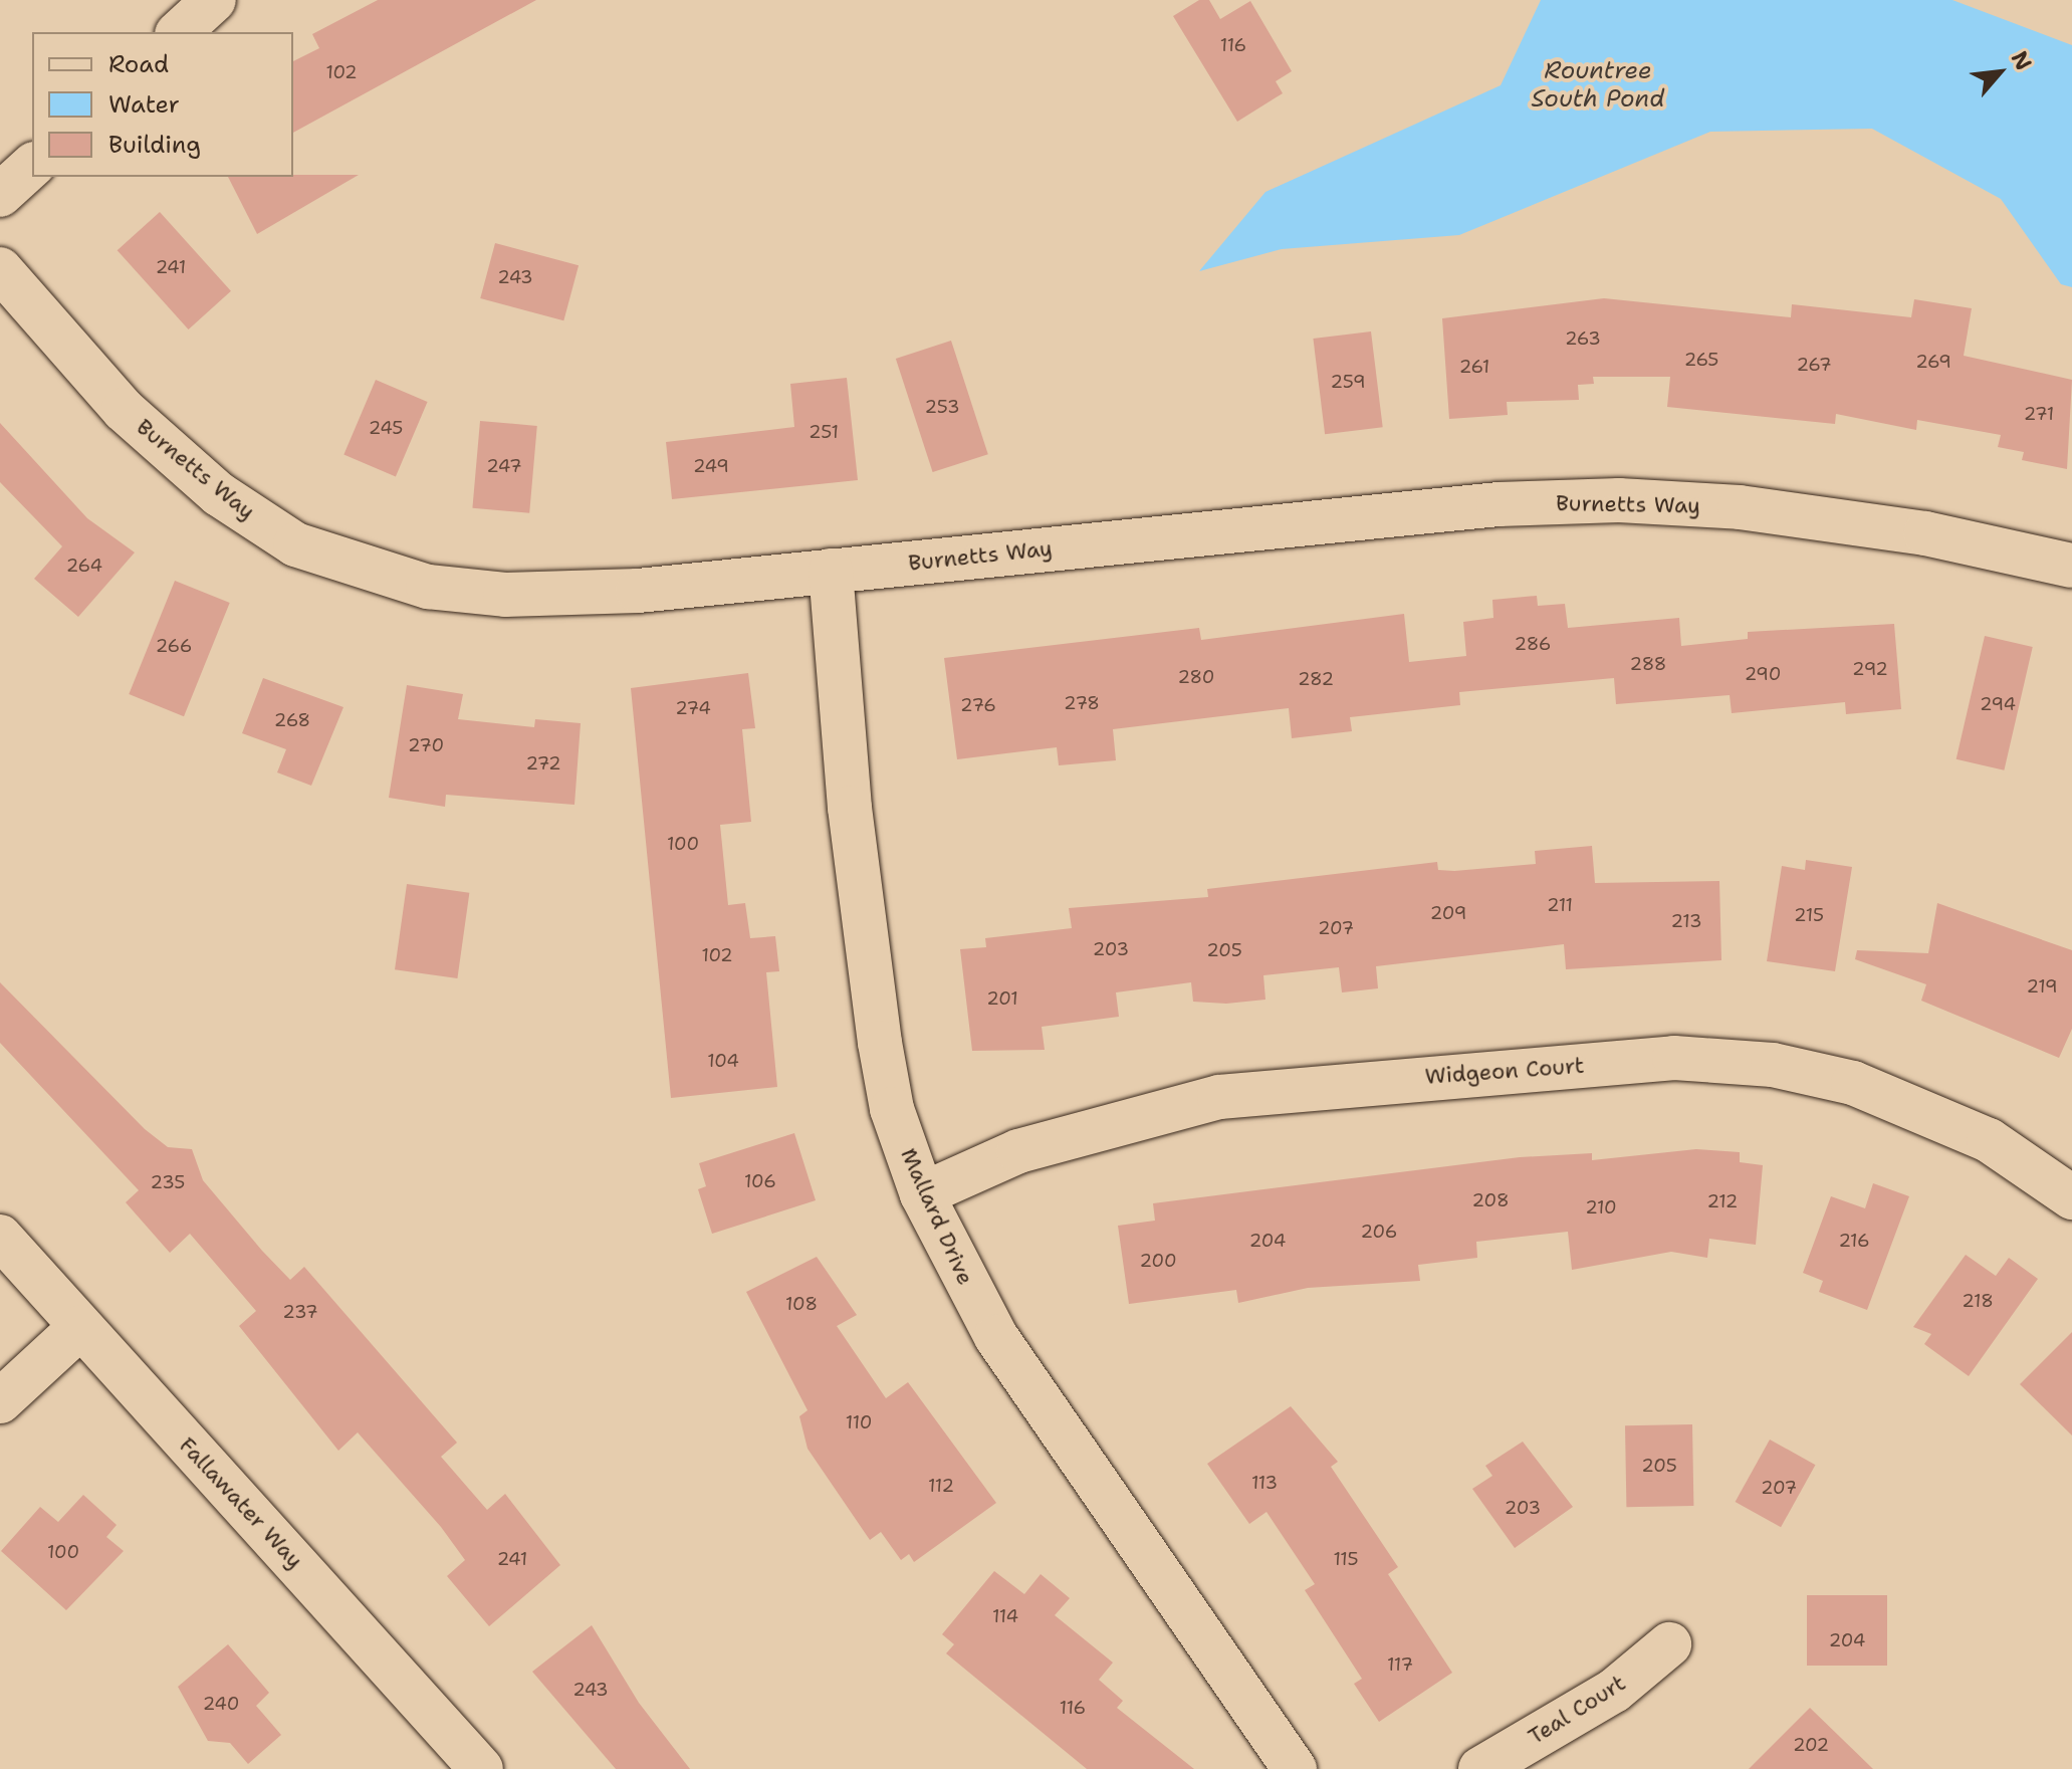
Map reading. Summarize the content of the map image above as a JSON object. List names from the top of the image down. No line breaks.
{"streets":{"street":["Burnetts Way","Widgeon Court","Mallard Drive","Fallawater Way","Teal Court"]},"crossings":[["Burnetts Way","Mallard Drive"],["Widgeon Court","Mallard Drive"]],"water":["Rountree South Pond"],"house_numbers":["116","102","241","243","263","265","269","267","261","259","253","271","245","251","247","249","264","286","266","288","292","290","280","282","278","294","276","274","268","270","272","100","211","209","215","213","207","203","205","102","219","201","104","106","235","208","212","210","206","204","216","200","218","108","237","110","205","113","112","207","203","100","241","115","114","204","117","243","240","116","202"],"legend":["Road","Water","Building"],"north":"top right"}
